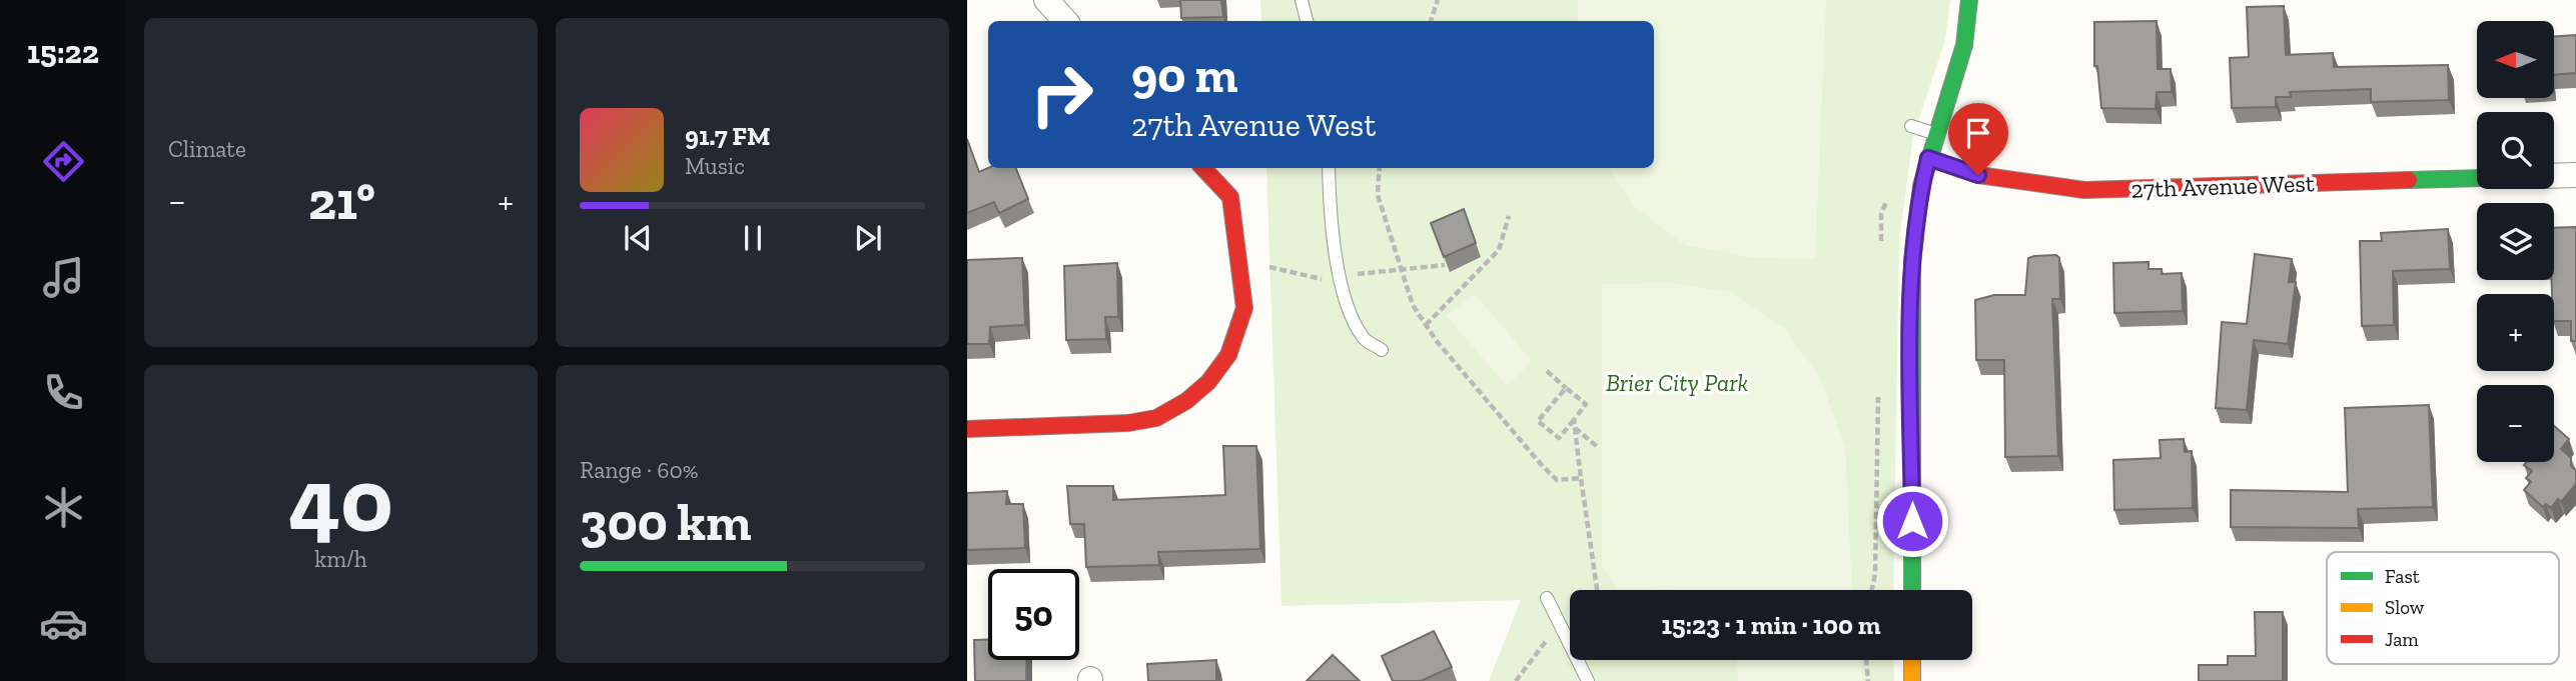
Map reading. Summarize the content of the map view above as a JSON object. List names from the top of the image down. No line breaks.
{"streets":{"street":["27th Avenue West"]},"parks":["Brier City Park"],"legend":["Fast","Slow","Jam"],"north":"left","page":{"tabs":"15:22","tile":["Climate",["40","km/h"],["Range · 60%","300 km"]],"map_buttons":["+","−"],"turn":["90 m","27th Avenue West"],"song":["91.7 FM","Music"],"heat":["−","21°","+"],"limit":"50","trip":"15:23 · 1 min · 100 m"}}
